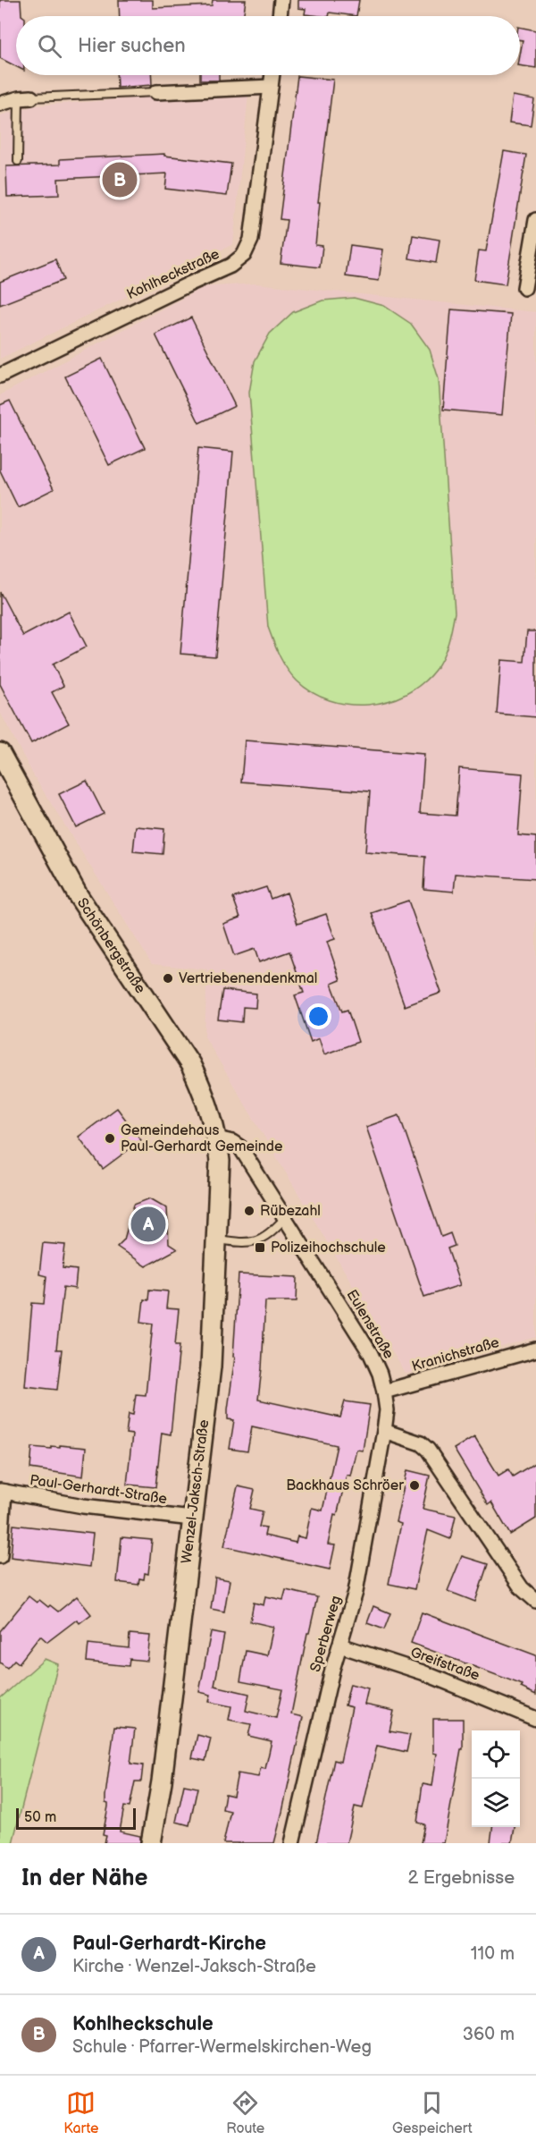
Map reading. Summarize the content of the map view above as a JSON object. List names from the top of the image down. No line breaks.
{"streets":{"street":["Kohlheckstraße","Schönbergstraße","Eulenstraße","Kranichstraße","Paul-Gerhardt-Straße","Wenzel-Jaksch-Straße","Sperberweg","Greifstraße"]},"crossings":[["Schönbergstraße","Eulenstraße"],["Schönbergstraße","Wenzel-Jaksch-Straße"],["Eulenstraße","Kranichstraße"],["Eulenstraße","Wenzel-Jaksch-Straße"],["Eulenstraße","Sperberweg"],["Paul-Gerhardt-Straße","Wenzel-Jaksch-Straße"],["Sperberweg","Greifstraße"]],"places":{"other":["Vertriebenendenkmal","Gemeindehaus Paul-Gerhardt Gemeinde","Rübezahl","Backhaus Schröer"],"transit":["Polizeihochschule"]},"scale_bar":"50 m","page":{"search":"Hier suchen","pins":["B","A"],"scale":"50 m","heading":["In der Nähe","2 Ergebnisse"],"list":[{"mark":"A","name":"Paul-Gerhardt-Kirche","note":"Kirche · Wenzel-Jaksch-Straße","value":"110 m"},{"mark":"B","name":"Kohlheckschule","note":"Schule · Pfarrer-Wermelskirchen-Weg","value":"360 m"}],"nav":["Karte","Route","Gespeichert"]}}
